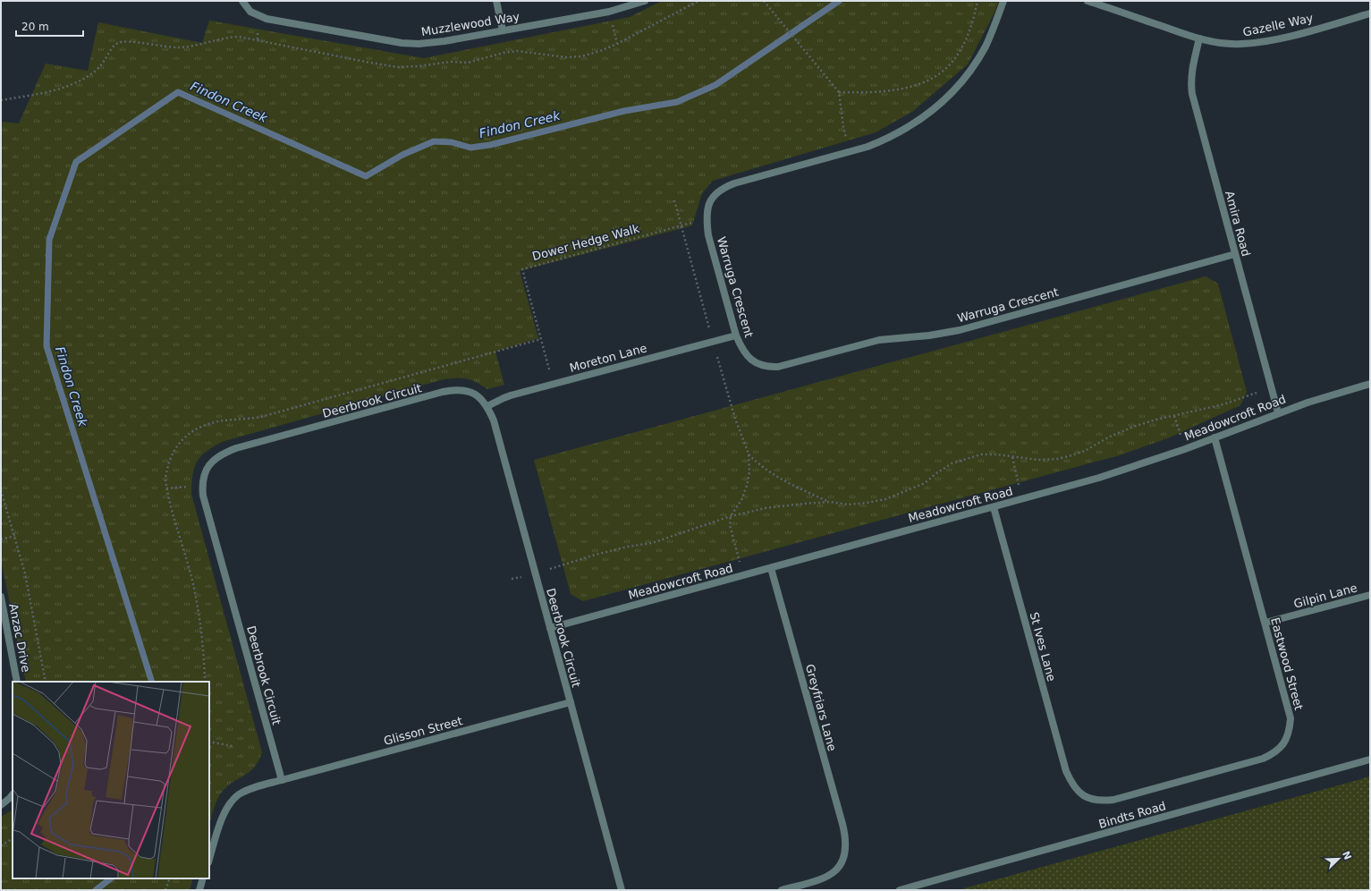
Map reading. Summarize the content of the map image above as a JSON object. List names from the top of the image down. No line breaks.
{"streets":{"street":["Muzzlewood Way","Gazelle Way","Amira Road","Warruga Crescent","Moreton Lane","Deerbrook Circuit","Meadowcroft Road","Gilpin Lane","Anzac Drive","St Ives Lane","Eastwood Street","Greyfriars Lane","Glisson Street","Bindts Road"],"path":["Dower Hedge Walk"]},"crossings":[["Gazelle Way","Amira Road"],["Amira Road","Warruga Crescent"],["Amira Road","Meadowcroft Road"],["Dower Hedge Walk","Warruga Crescent"],["Dower Hedge Walk","Moreton Lane"],["Warruga Crescent","Moreton Lane"],["Moreton Lane","Deerbrook Circuit"],["Deerbrook Circuit","Meadowcroft Road"],["Deerbrook Circuit","Glisson Street"],["Meadowcroft Road","St Ives Lane"],["Meadowcroft Road","Eastwood Street"],["Meadowcroft Road","Greyfriars Lane"],["Gilpin Lane","Eastwood Street"],["St Ives Lane","Eastwood Street"]],"water":["Findon Creek"],"scale_bar":"20 m","north":"top right"}
